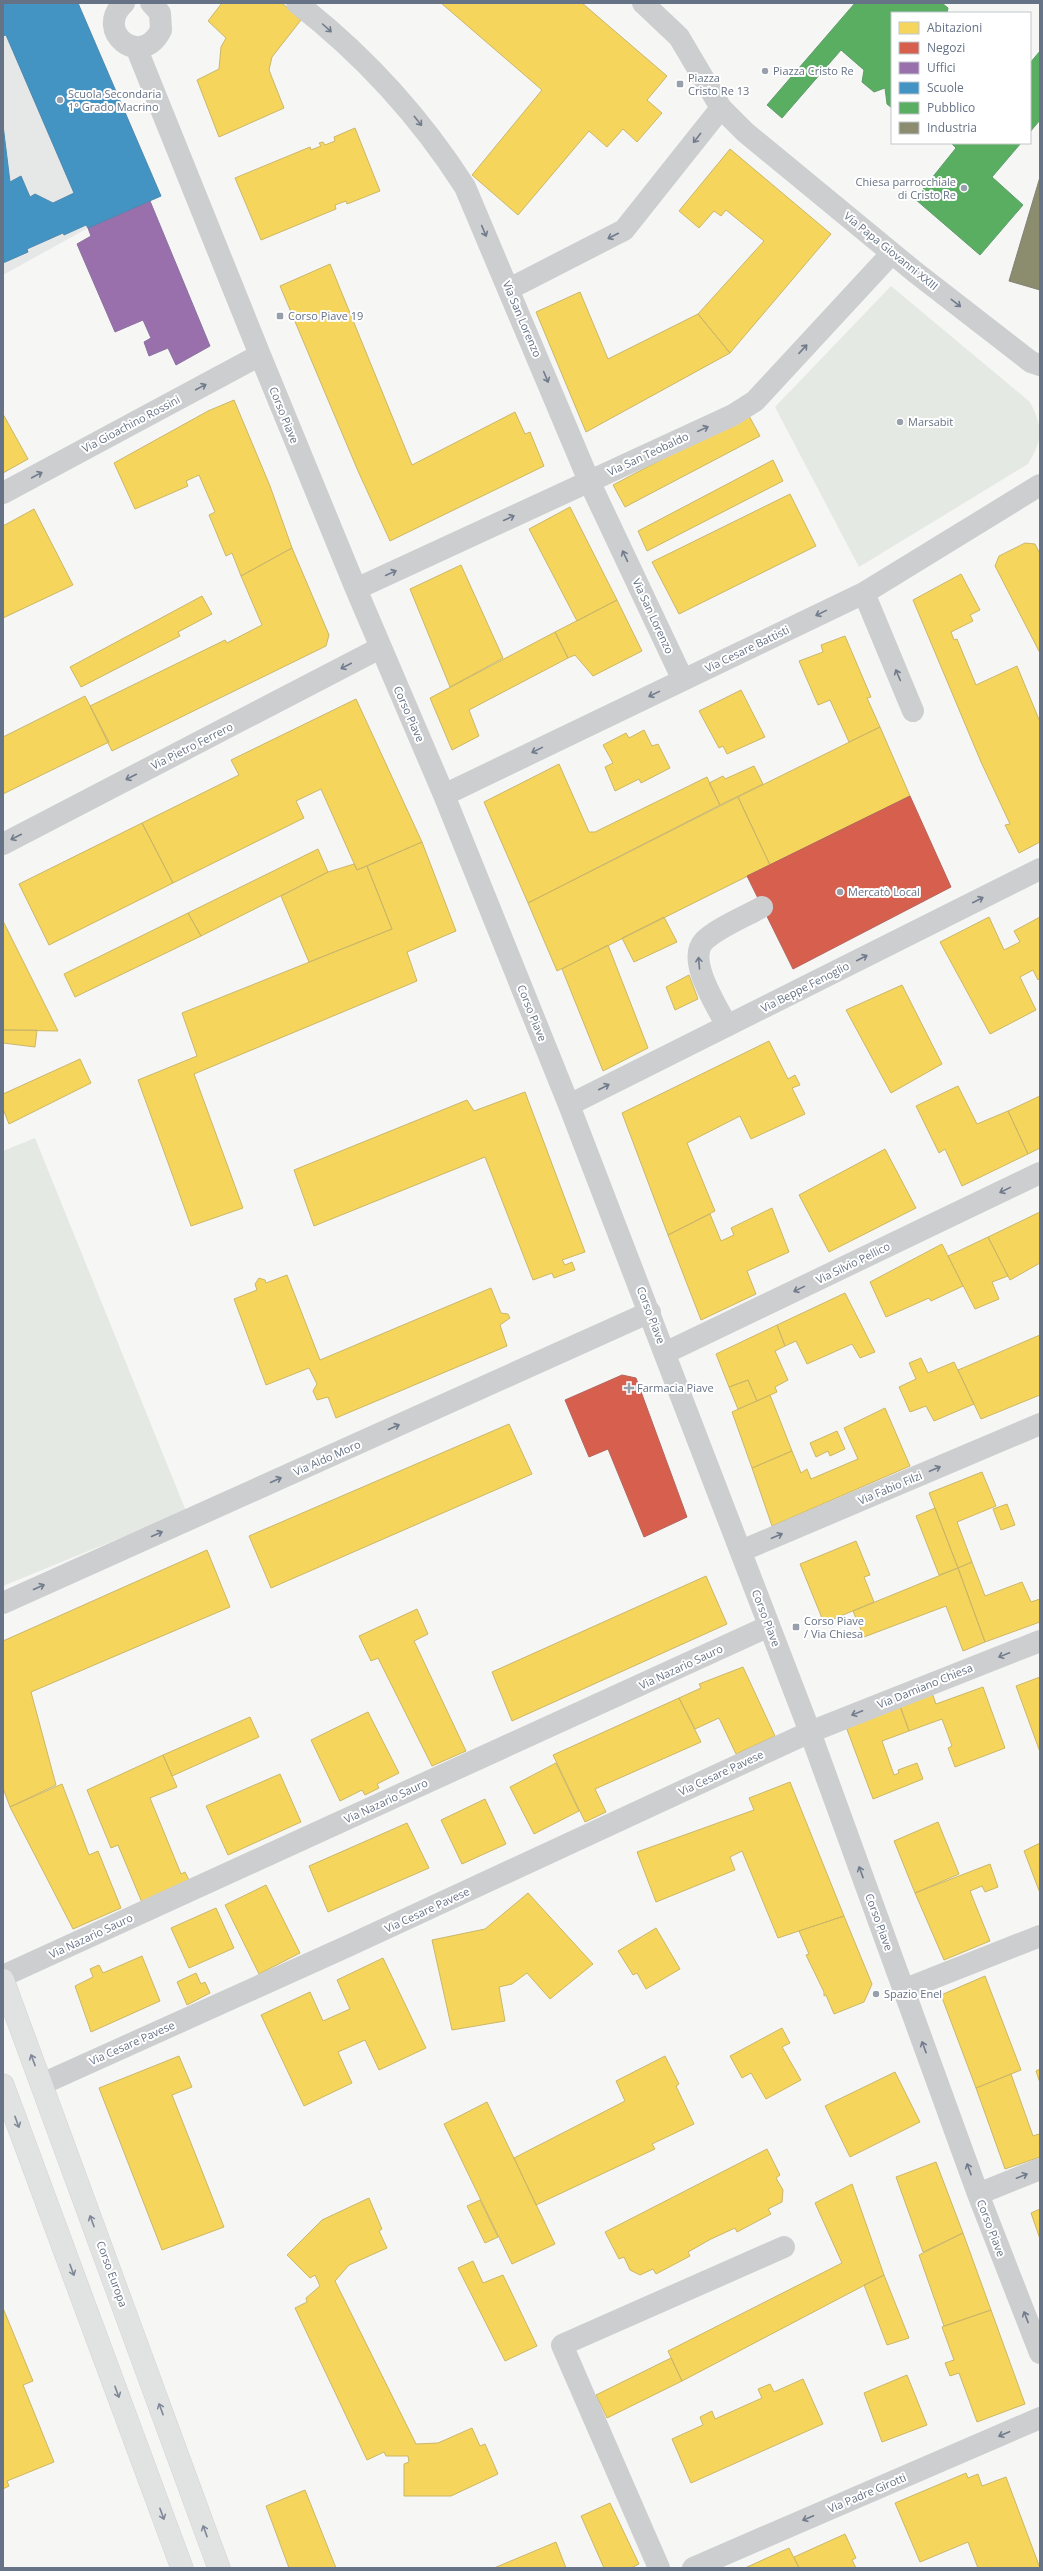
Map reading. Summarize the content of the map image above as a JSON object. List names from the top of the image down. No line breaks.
{"streets":{"main road":["Corso Europa"],"street":["Via Papa Giovanni XXIII","Via San Lorenzo","Corso Piave","Via Gioachino Rossini","Via San Teobaldo","Via Cesare Battisti","Via Pietro Ferrero","Via Beppe Fenoglio","Via Silvio Pellico","Via Aldo Moro","Via Fabio Filzi","Via Nazario Sauro","Via Damiano Chiesa","Via Cesare Pavese","Via Padre Girotti"]},"crossings":[["Via Papa Giovanni XXIII","Via San Teobaldo"],["Via San Lorenzo","Via San Teobaldo"],["Via San Lorenzo","Via Cesare Battisti"],["Corso Piave","Via Gioachino Rossini"],["Corso Piave","Via San Teobaldo"],["Corso Piave","Via Cesare Battisti"],["Corso Piave","Via Pietro Ferrero"],["Corso Piave","Via Beppe Fenoglio"],["Corso Piave","Via Silvio Pellico"],["Corso Piave","Via Aldo Moro"],["Corso Piave","Via Fabio Filzi"],["Corso Piave","Via Nazario Sauro"],["Corso Piave","Via Damiano Chiesa"],["Corso Piave","Via Cesare Pavese"],["Via Damiano Chiesa","Via Cesare Pavese"],["Via Cesare Pavese","Corso Europa"]],"one_way":["Via Papa Giovanni XXIII","Via Gioachino Rossini","Via San Teobaldo","Via Cesare Battisti","Via Pietro Ferrero","Via Beppe Fenoglio","Via Silvio Pellico","Via Aldo Moro","Via Fabio Filzi","Via Damiano Chiesa","Via Padre Girotti"],"places":{"other":["Piazza Cristo Re","Scuola Secondaria 1° Grado Macrino","Chiesa parrocchiale di Cristo Re","Marsabit","Mercatò Local","Spazio Enel"],"transit":["Piazza Cristo Re 13","Corso Piave 19","Corso Piave / Via Chiesa"],"health":["Farmacia Piave"]},"legend":["Abitazioni","Negozi","Uffici","Scuole","Pubblico","Industria"]}
